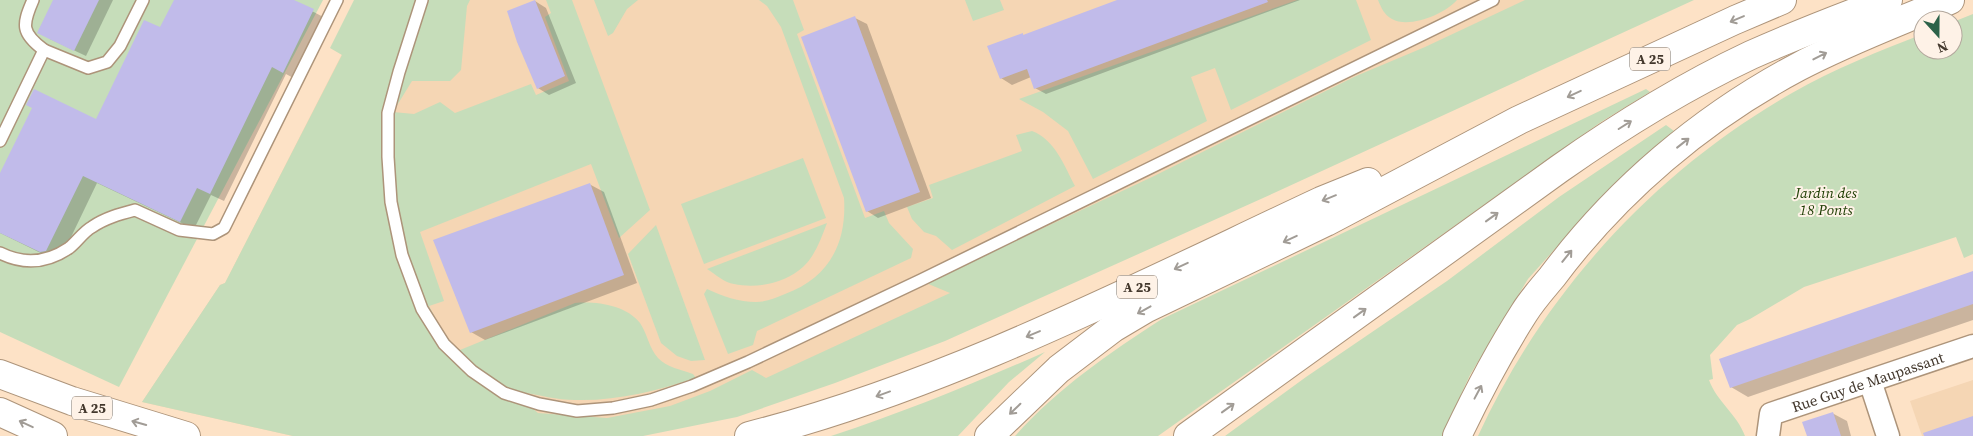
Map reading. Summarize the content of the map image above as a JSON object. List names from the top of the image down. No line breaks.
{"streets":{"highway":["A 25"],"street":["Rue Guy de Maupassant"]},"parks":["Jardin des 18 Ponts"],"north":"bottom"}
